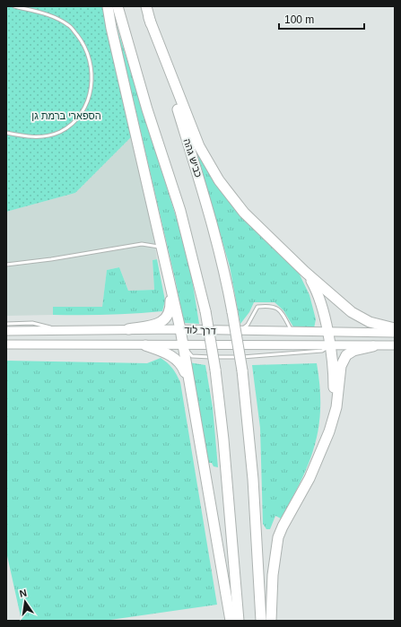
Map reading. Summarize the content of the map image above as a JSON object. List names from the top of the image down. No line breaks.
{"streets":{"highway":["כביש גהה"],"main road":["דרך לוד"]},"parks":["הספארי ברמת גן"],"scale_bar":"100 m","north":"top"}
